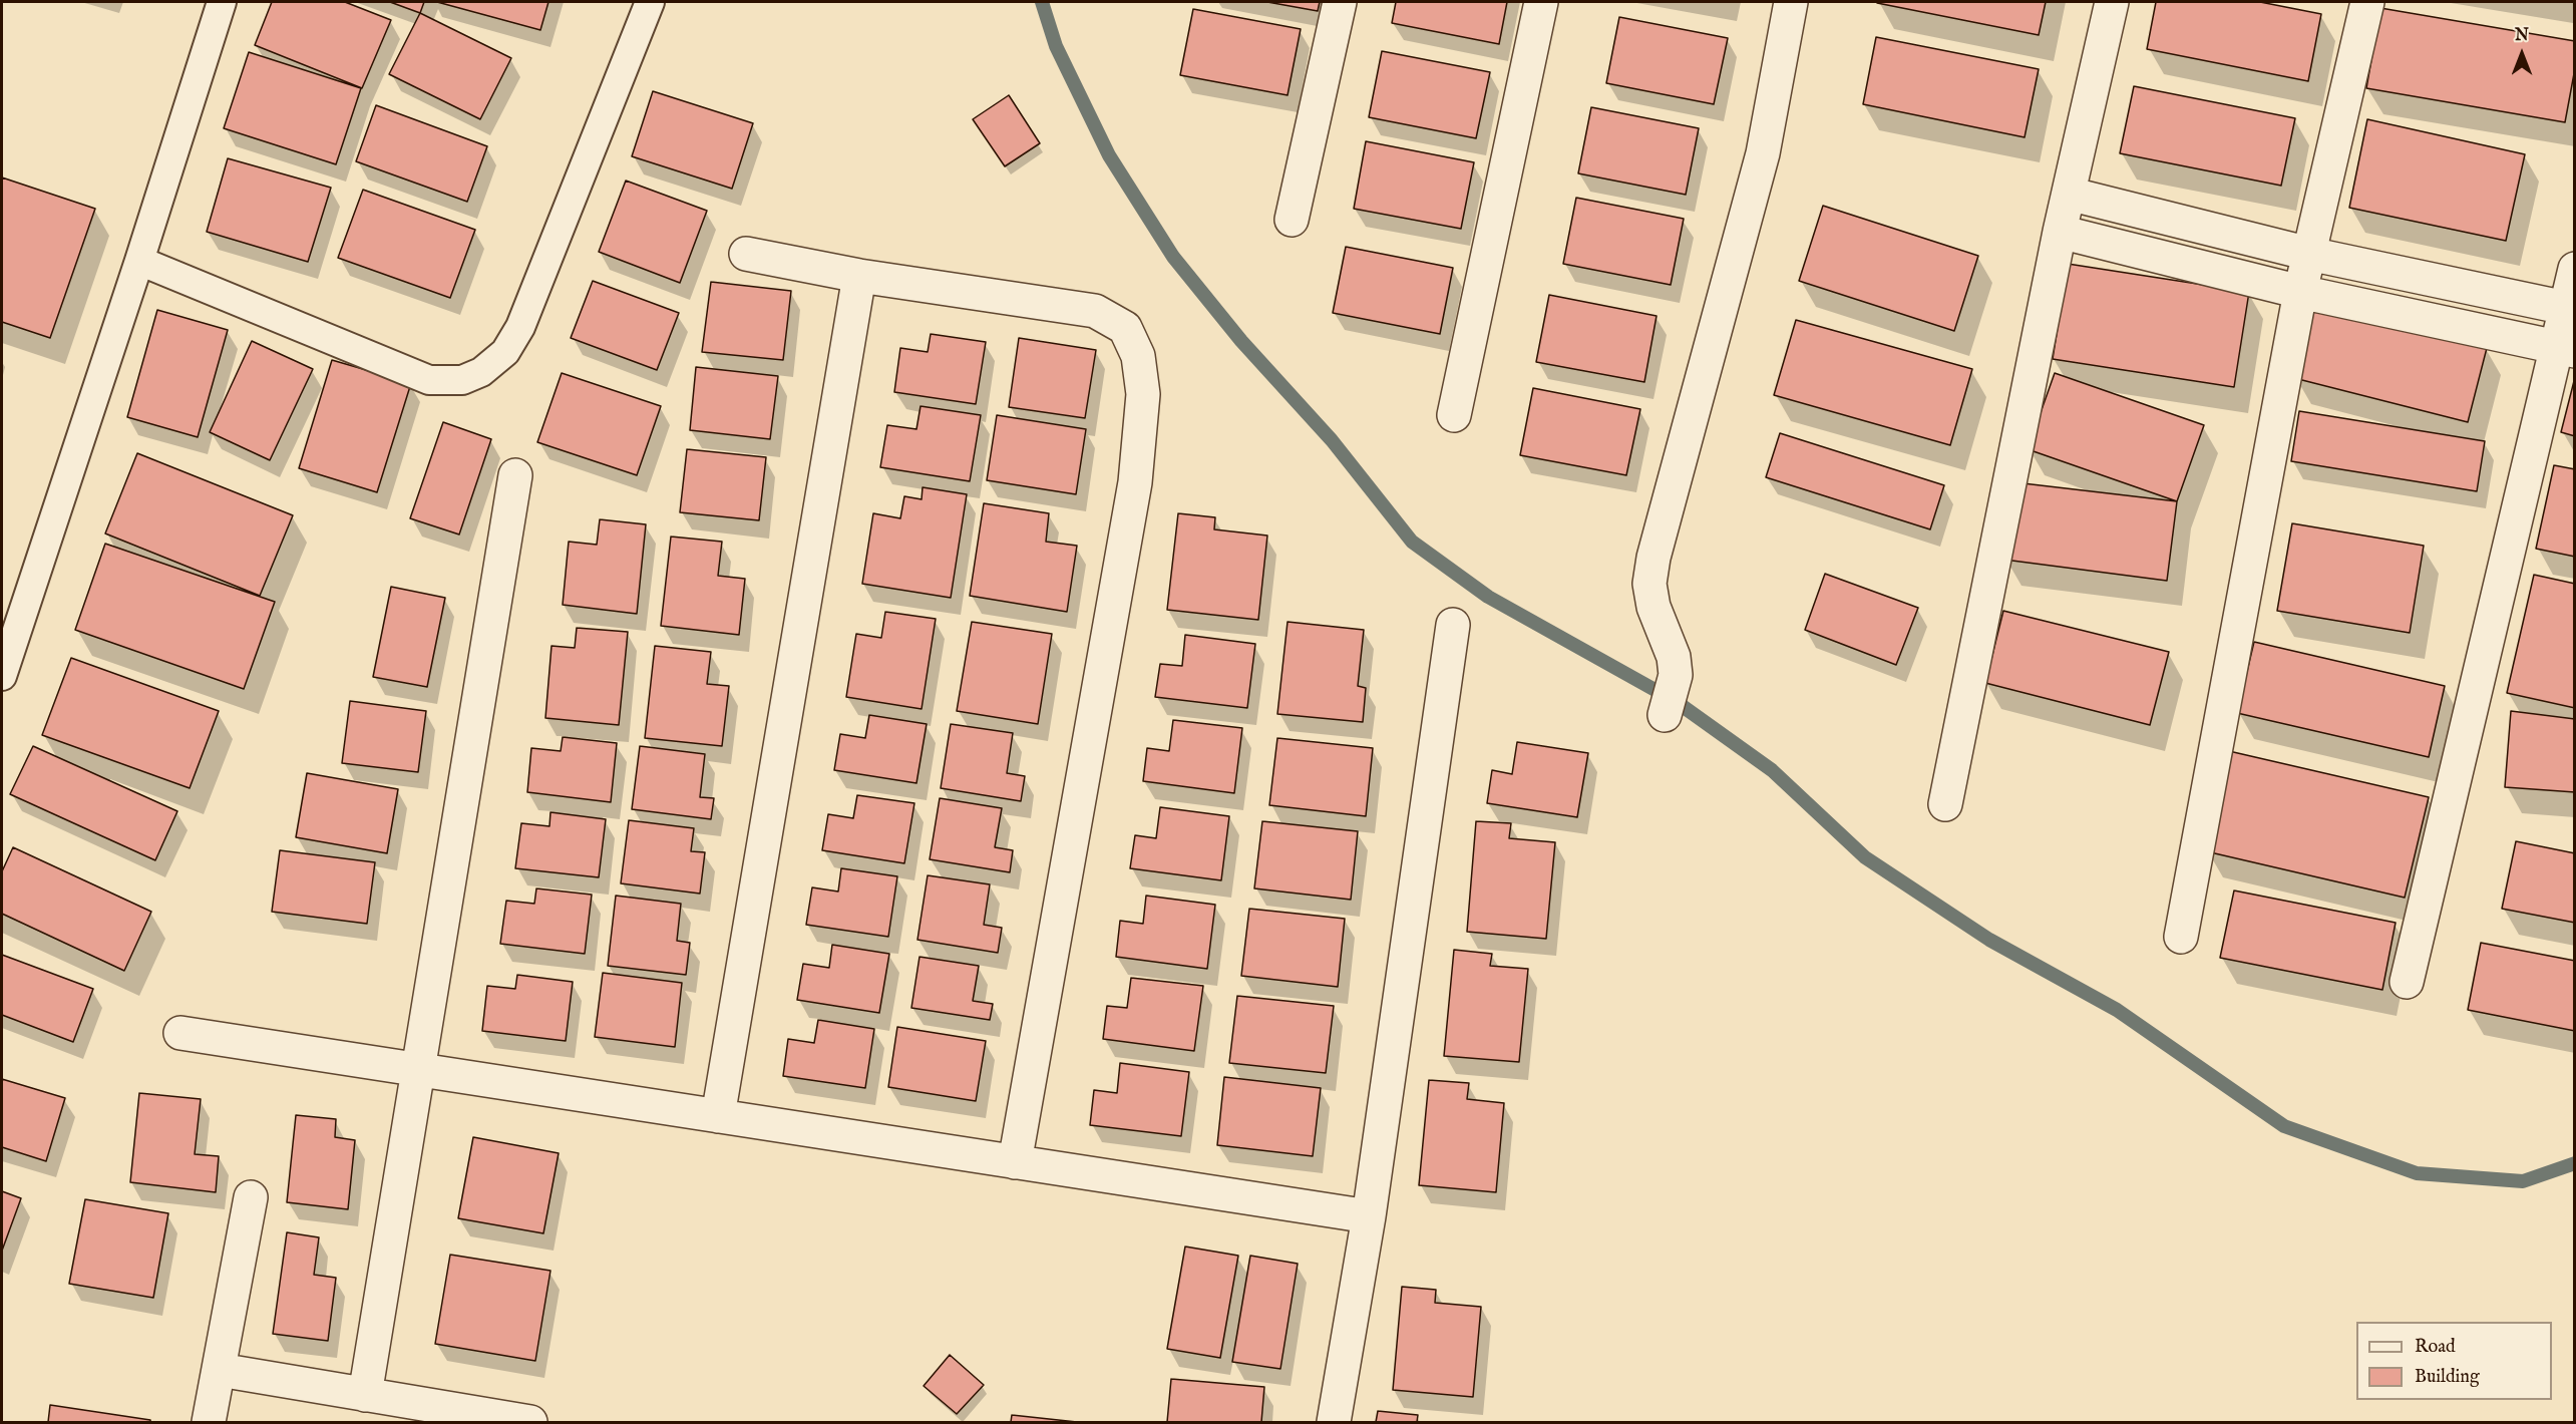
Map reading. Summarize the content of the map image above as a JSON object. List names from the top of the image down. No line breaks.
{"legend":["Road","Building"],"north":"top"}
